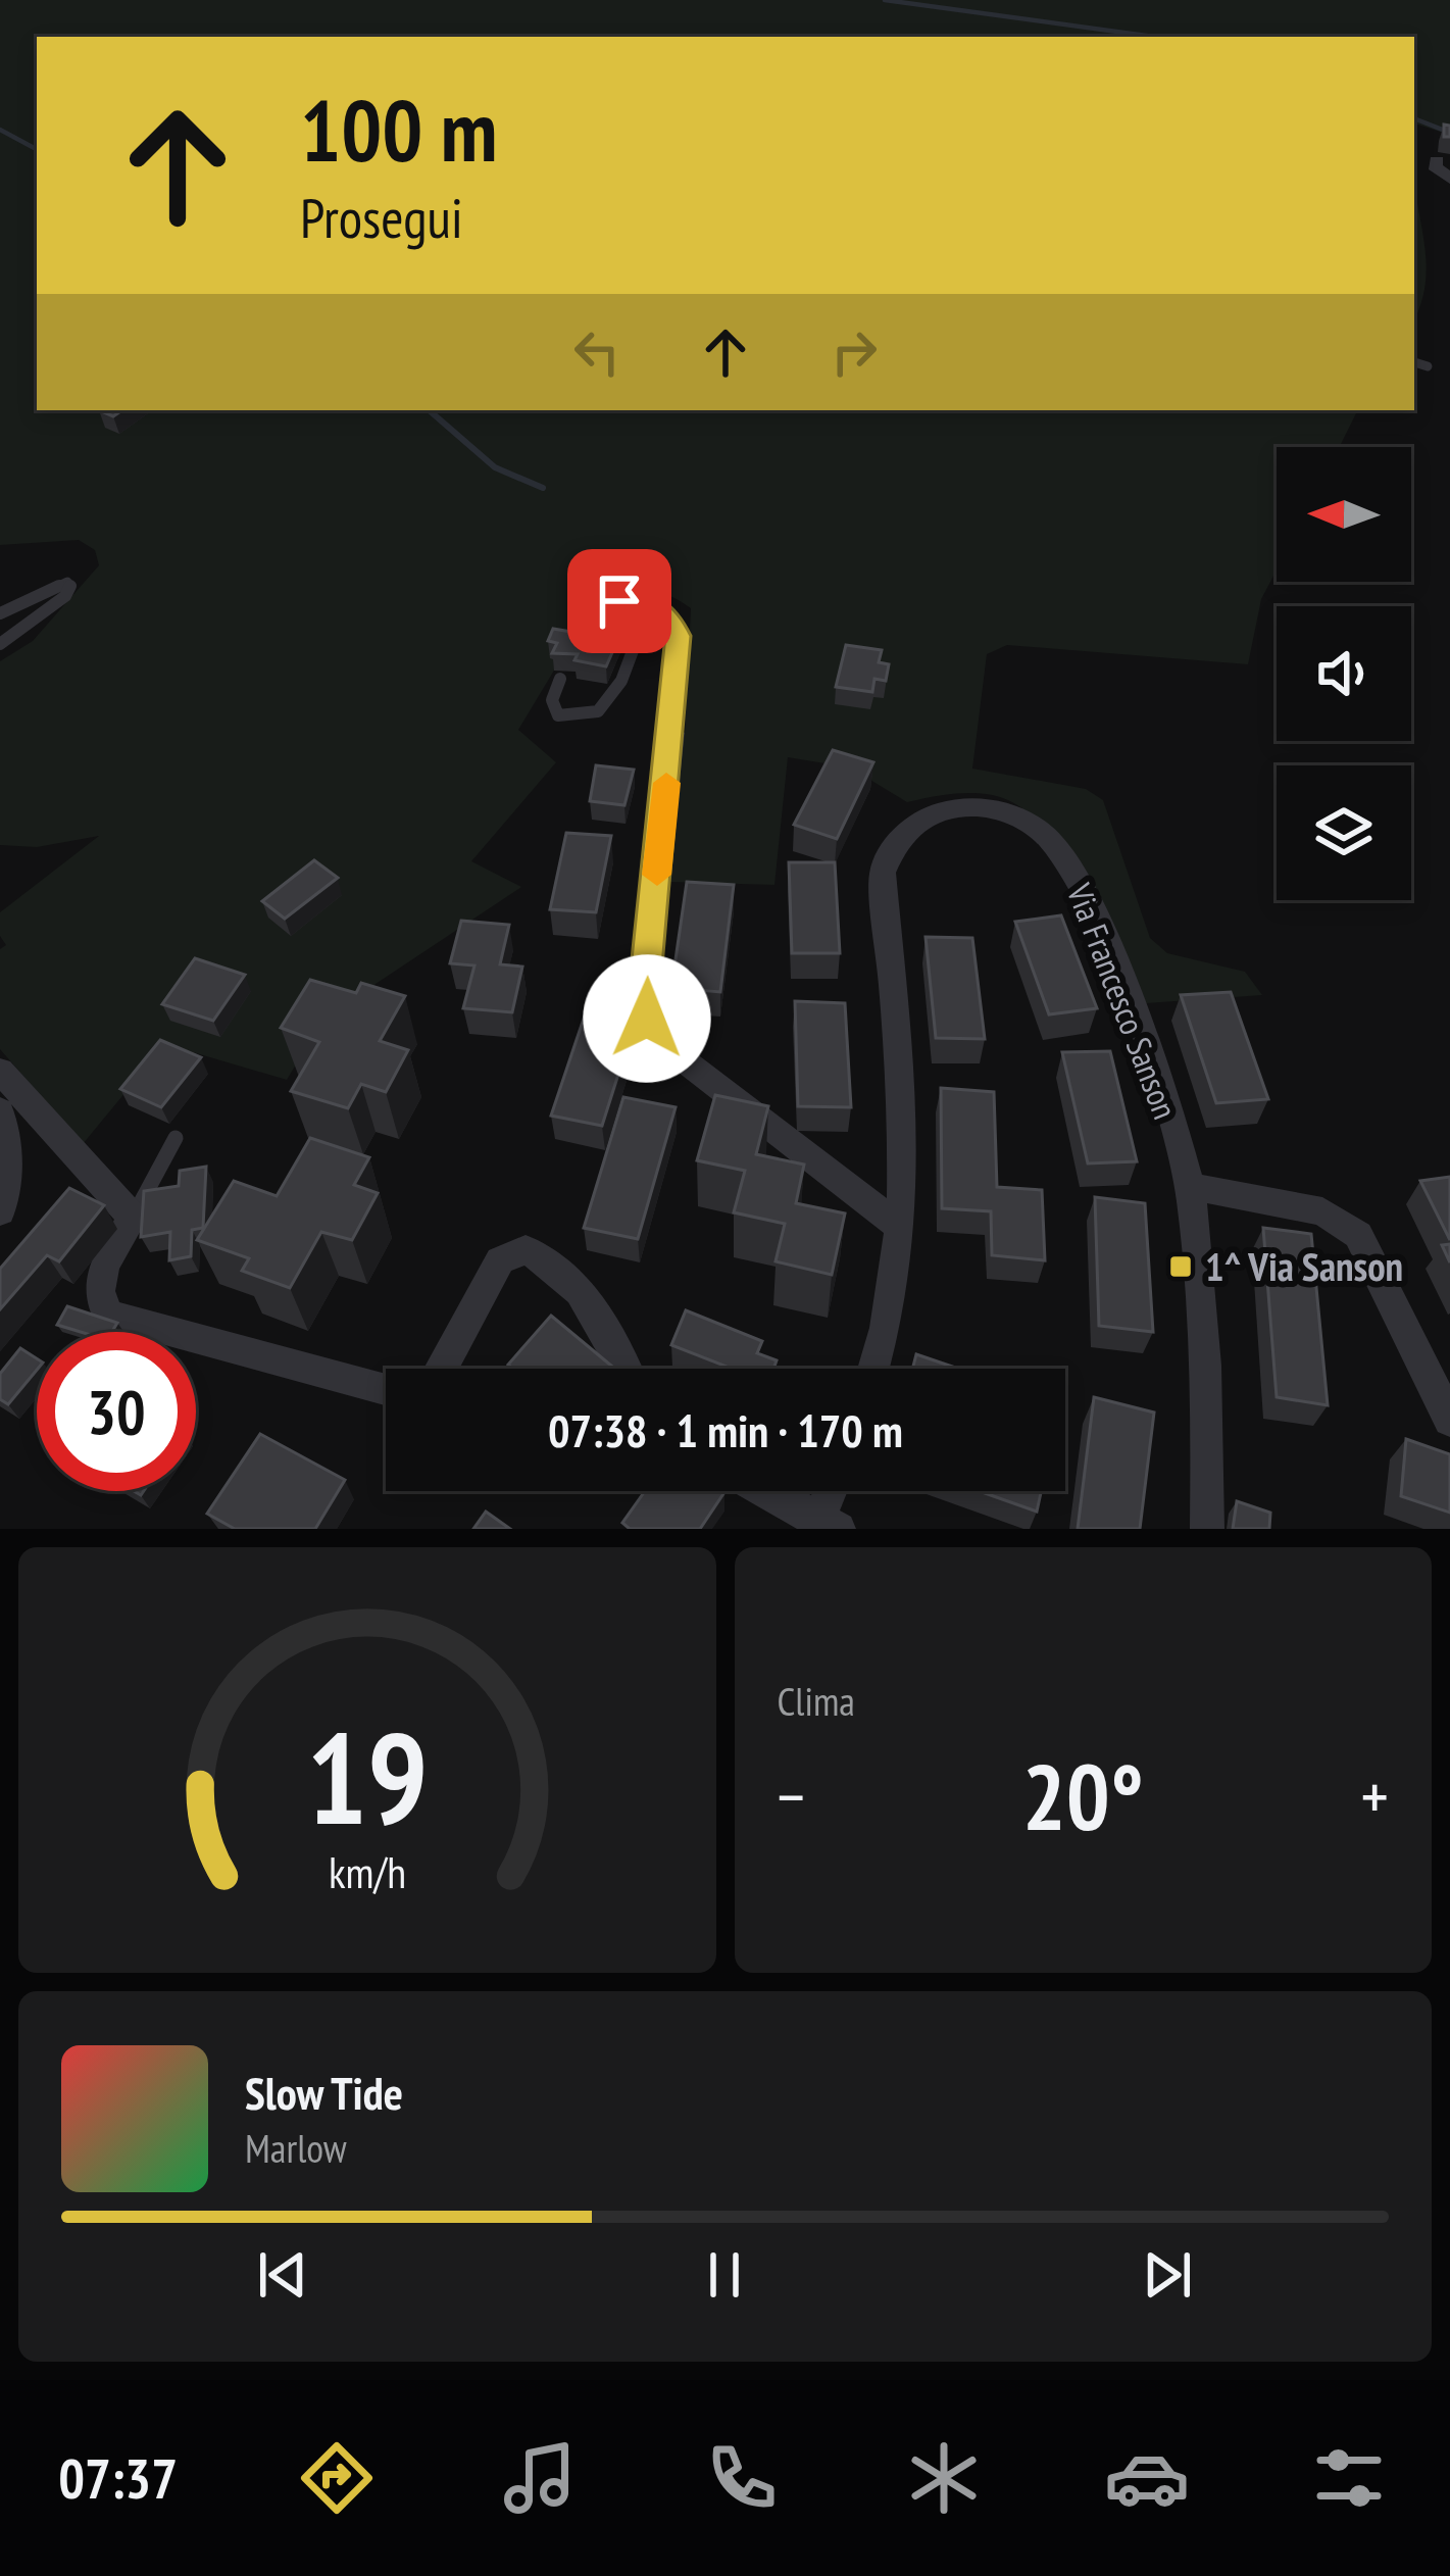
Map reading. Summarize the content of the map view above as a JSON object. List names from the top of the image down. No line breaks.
{"streets":{"street":["Via Francesco Sanson"]},"places":{"transit":["1^ Via Sanson"]},"north":"left","page":{"turn":["100 m","Prosegui"],"limit":"30","trip":"07:38 · 1 min · 170 m","tile":"Clima","heat":["−","20°","+"],"song":["Slow Tide","Marlow"],"tabs":"07:37","gauge":["19","km/h"]}}
